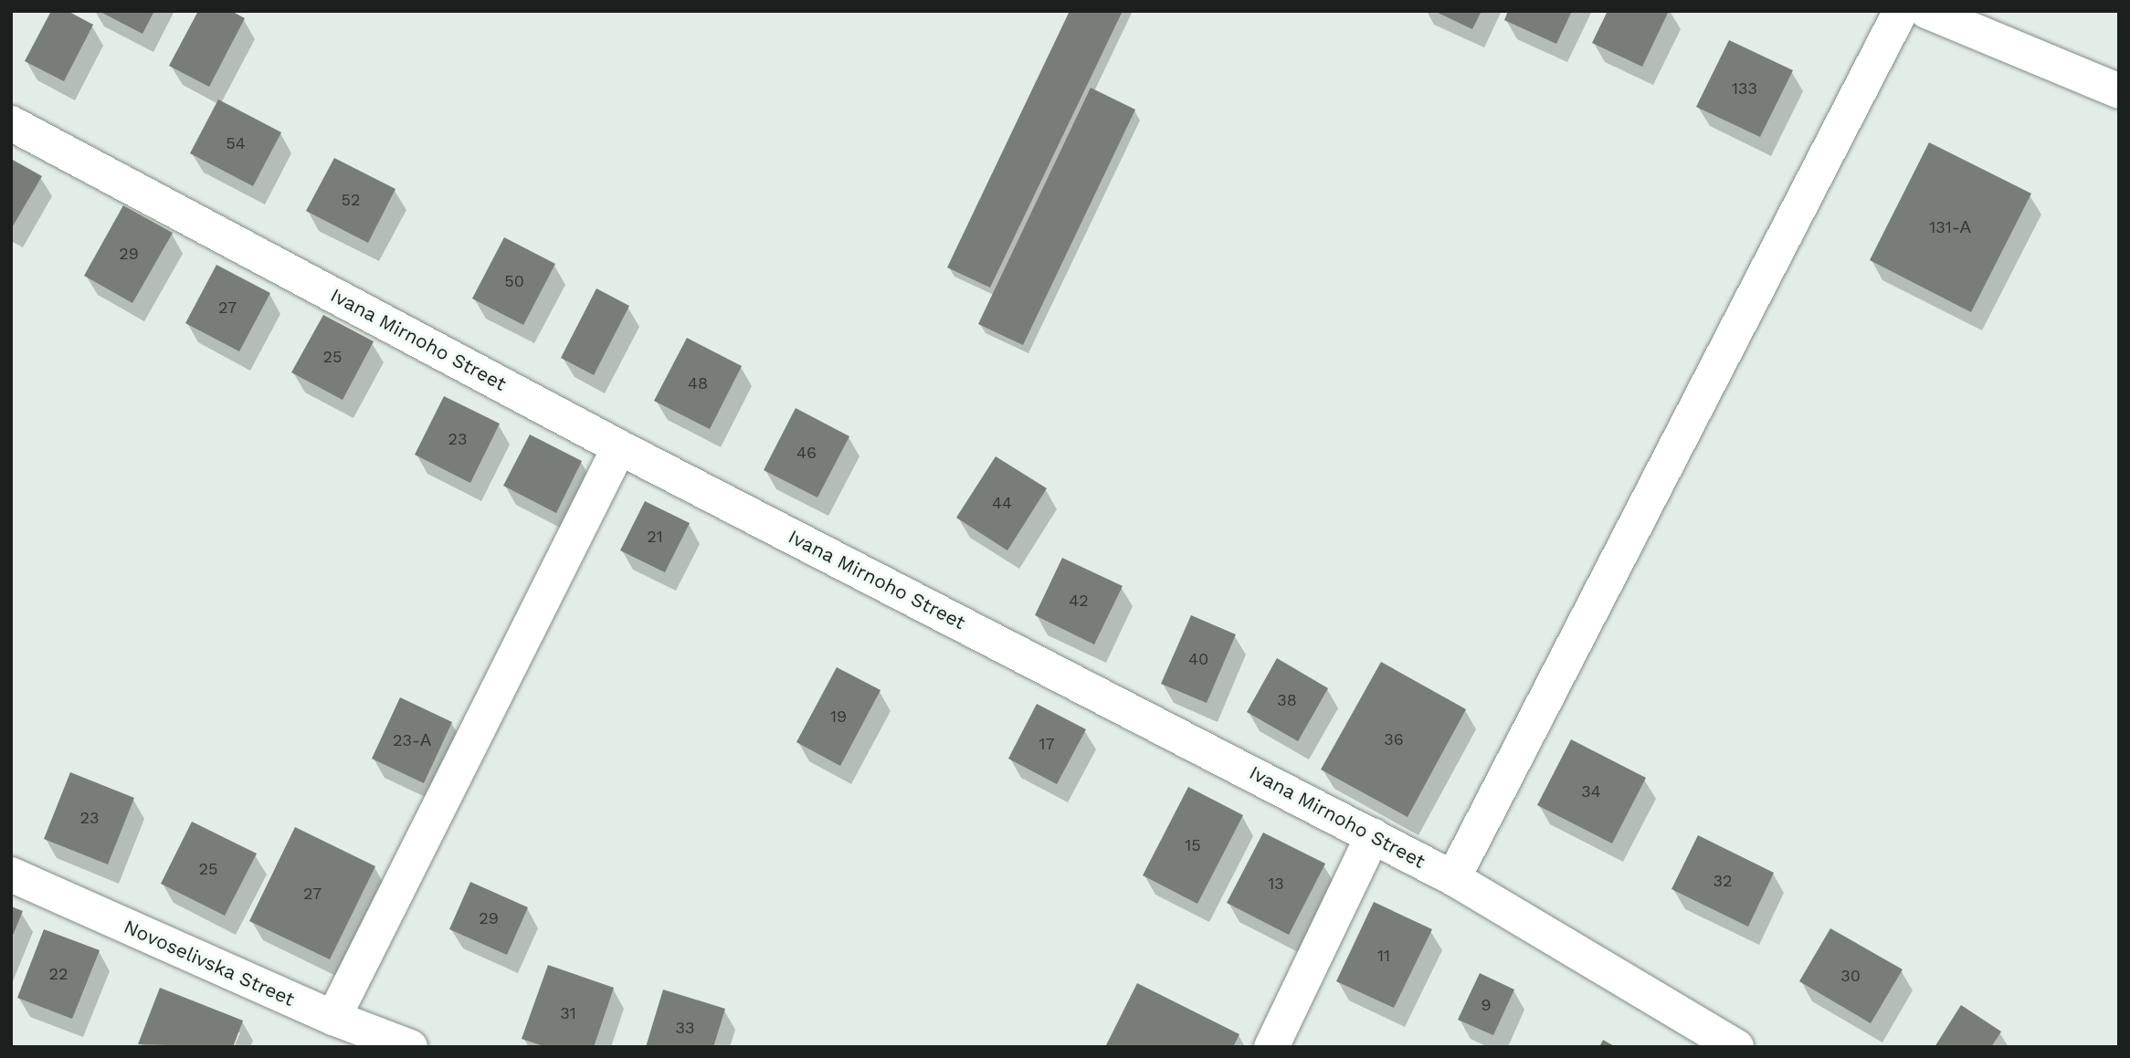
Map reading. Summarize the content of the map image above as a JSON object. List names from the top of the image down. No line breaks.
{"streets":{"street":["Ivana Mirnoho Street","Novoselivska Street"]},"house_numbers":["133","54","52","131-А","29","50","27","25","48","23","46","44","21","42","40","38","19","36","23-А","17","34","23","15","25","32","13","27","29","11","22","30","9","31","33"]}
